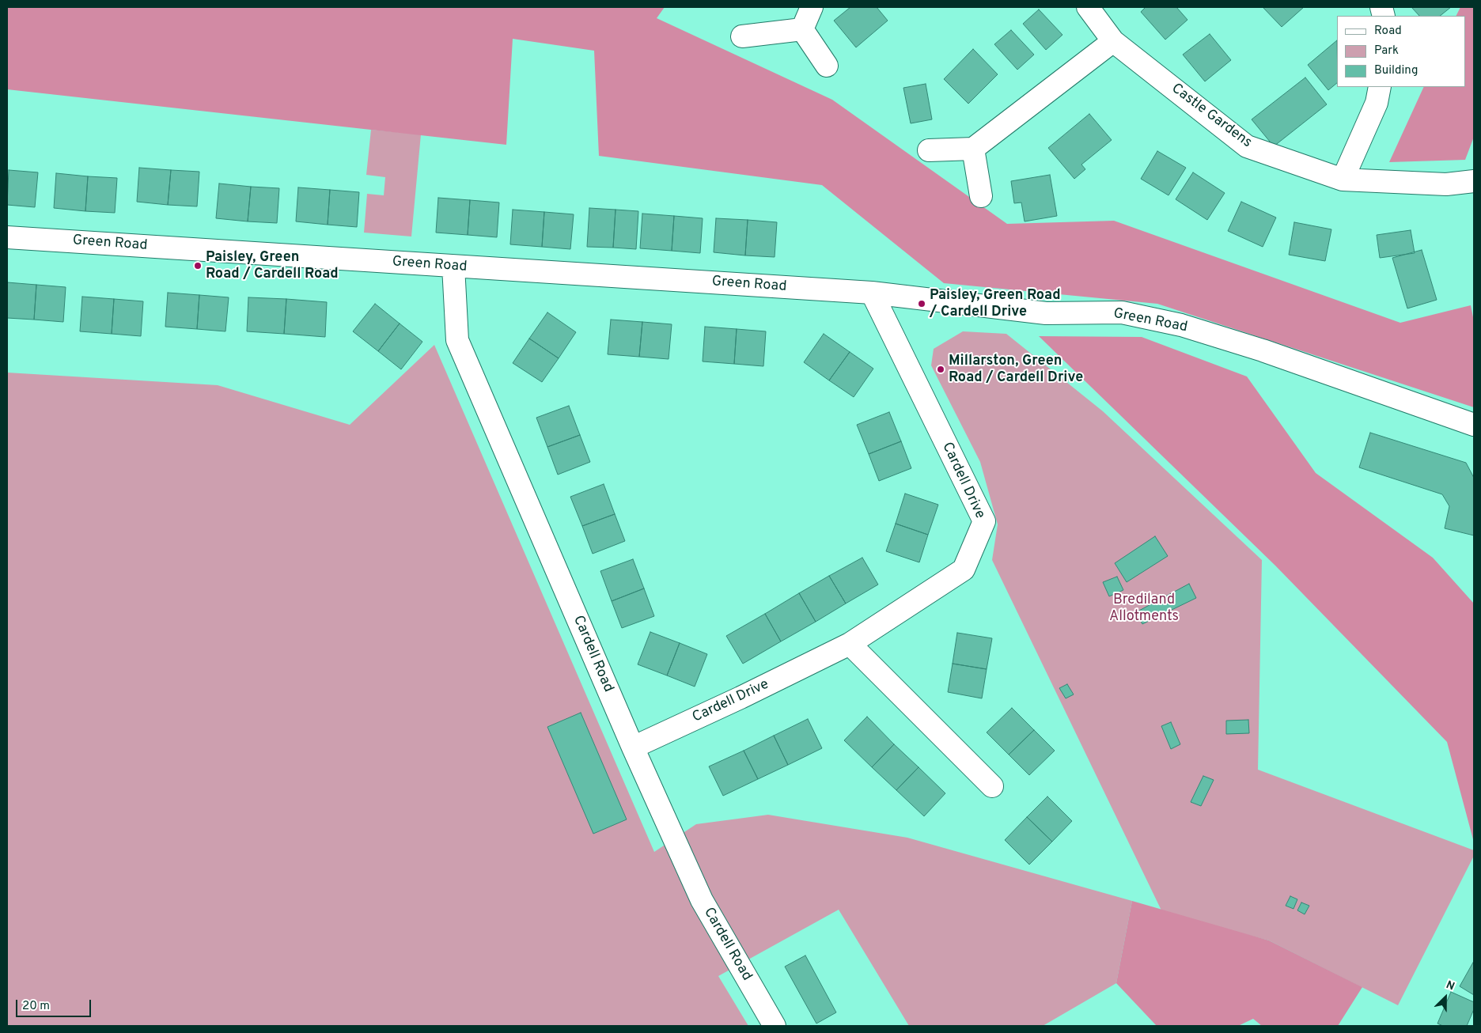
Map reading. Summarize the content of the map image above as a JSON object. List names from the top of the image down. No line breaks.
{"streets":{"street":["Castle Gardens","Green Road","Cardell Drive","Cardell Road"]},"crossings":[["Green Road","Cardell Drive"],["Green Road","Cardell Road"],["Cardell Drive","Cardell Road"]],"parks":["Brediland Allotments"],"places":["Paisley, Green Road / Cardell Road","Paisley, Green Road / Cardell Drive","Millarston, Green Road / Cardell Drive"],"legend":["Road","Park","Building"],"scale_bar":"20 m","north":"top right"}
